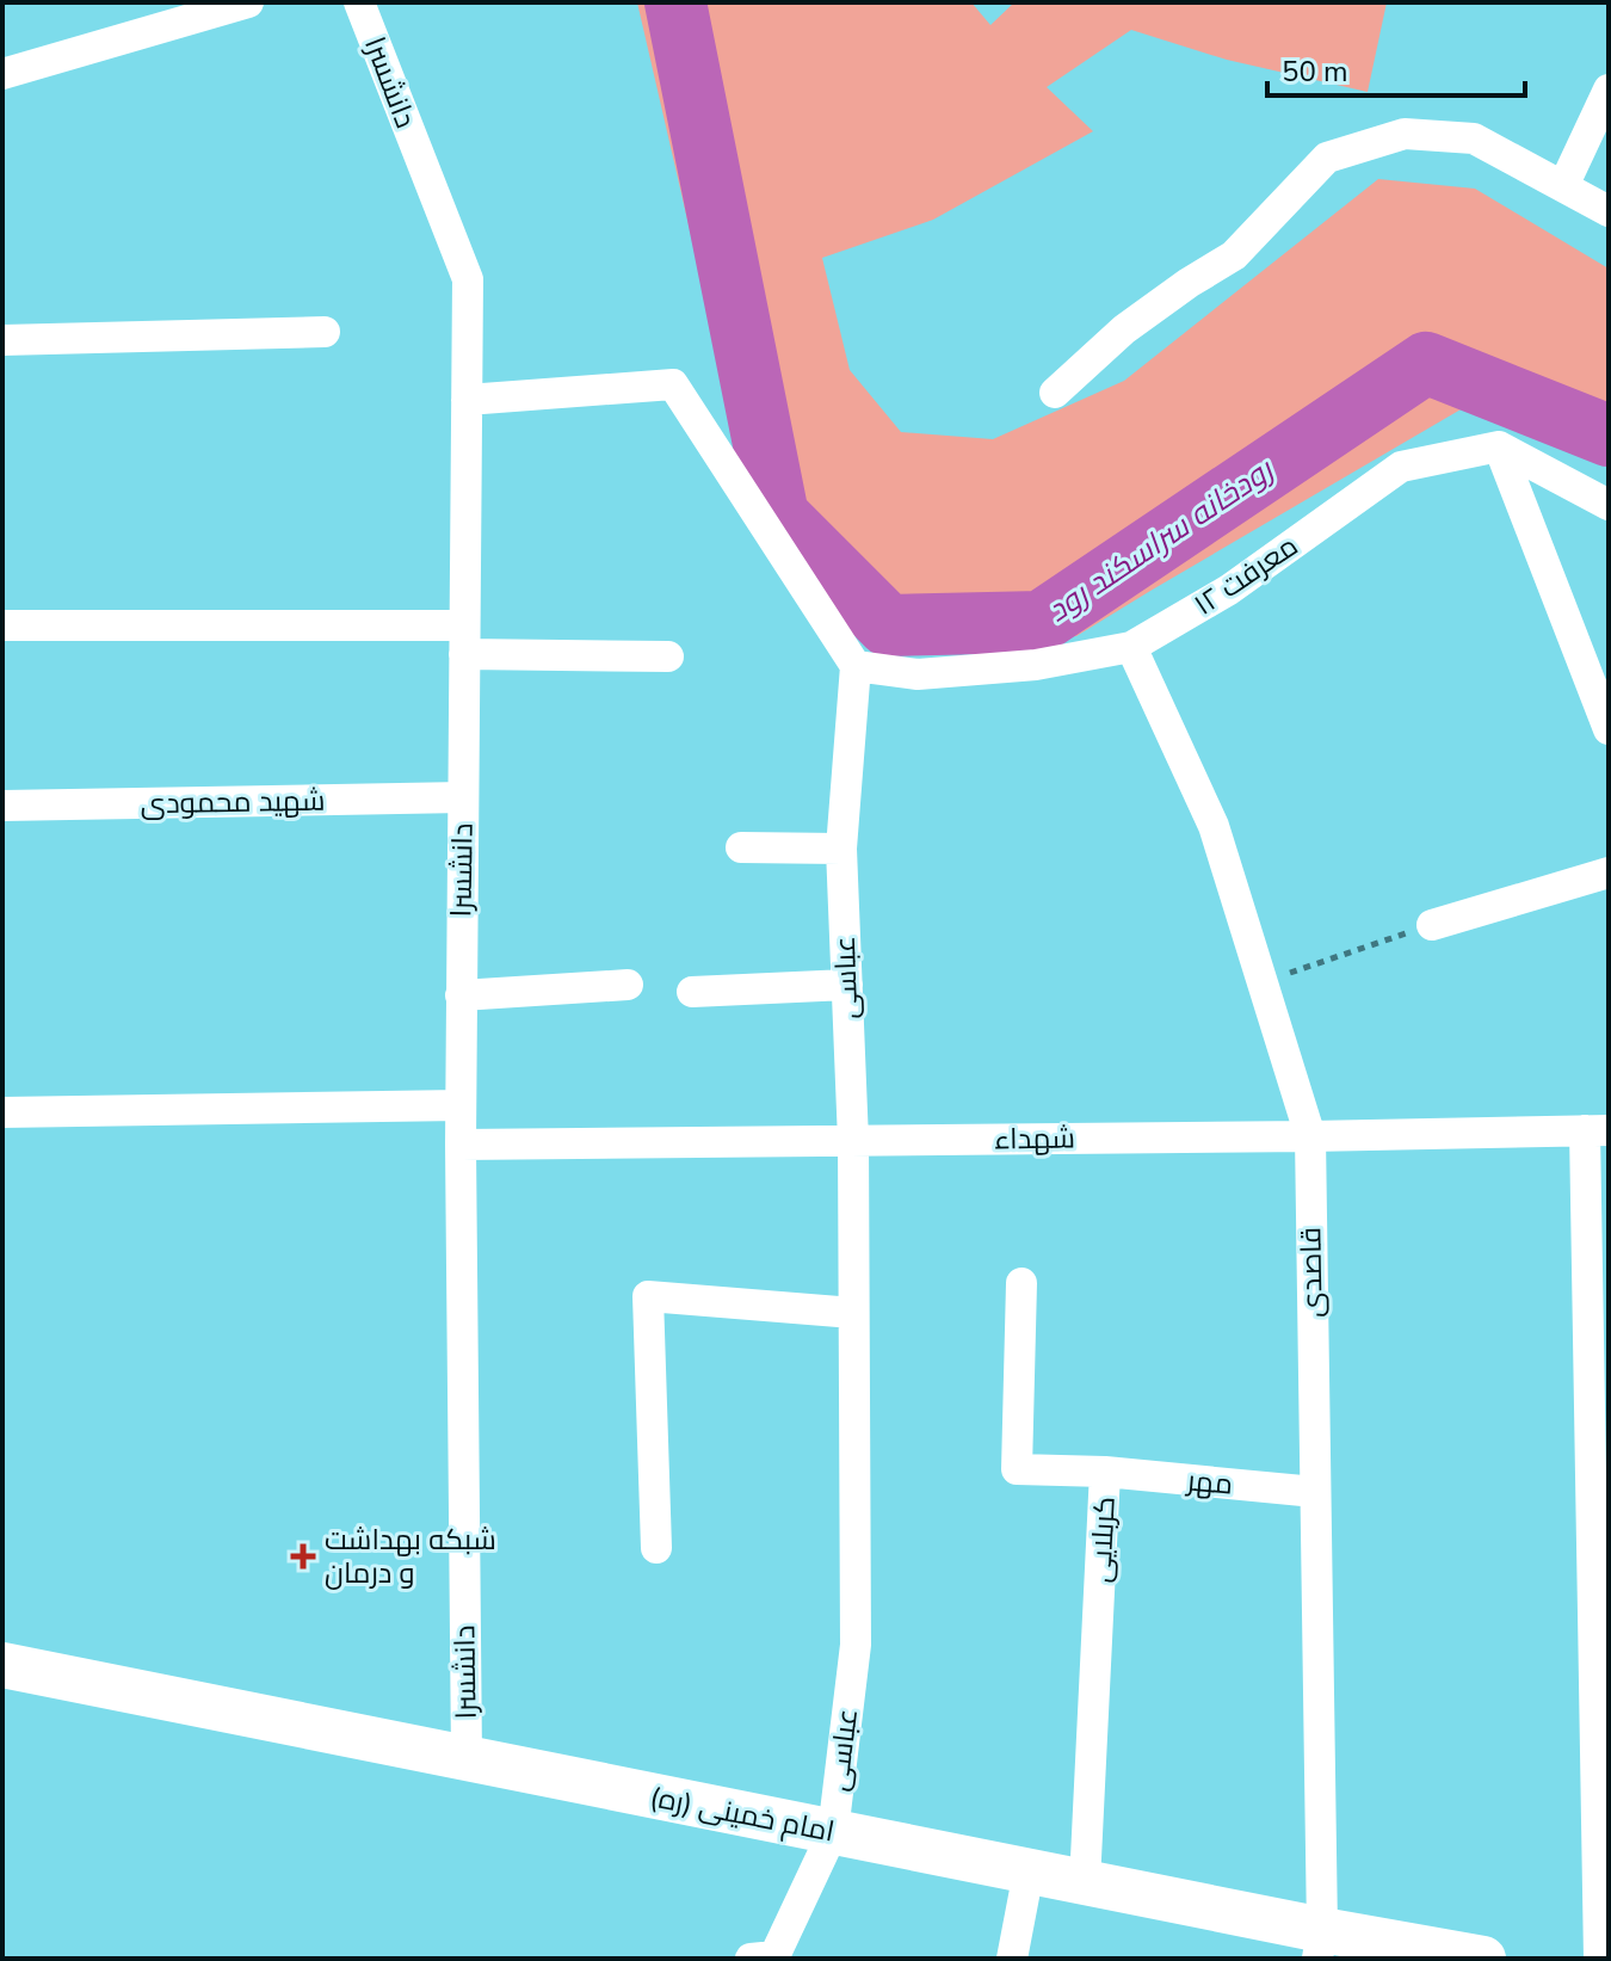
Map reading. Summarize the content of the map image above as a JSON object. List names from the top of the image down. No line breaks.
{"streets":{"main road":["امام خمینی (ره)"],"street":["دانشسرا","معرفت ۱۲","شهید محمودی","عباسی","شهداء","قاصدی","مهر","کربلایی"]},"crossings":[["دانشسرا","شهید محمودی"],["دانشسرا","شهداء"],["دانشسرا","امام خمینی (ره)"],["معرفت ۱۲","عباسی"],["معرفت ۱۲","قاصدی"],["عباسی","شهداء"],["عباسی","امام خمینی (ره)"],["شهداء","قاصدی"],["قاصدی","مهر"],["قاصدی","امام خمینی (ره)"],["مهر","کربلایی"],["کربلایی","امام خمینی (ره)"]],"water":["رودخانه سراسکند رود"],"places":{"health":["شبکه بهداشت و درمان"]},"scale_bar":"50 m"}
